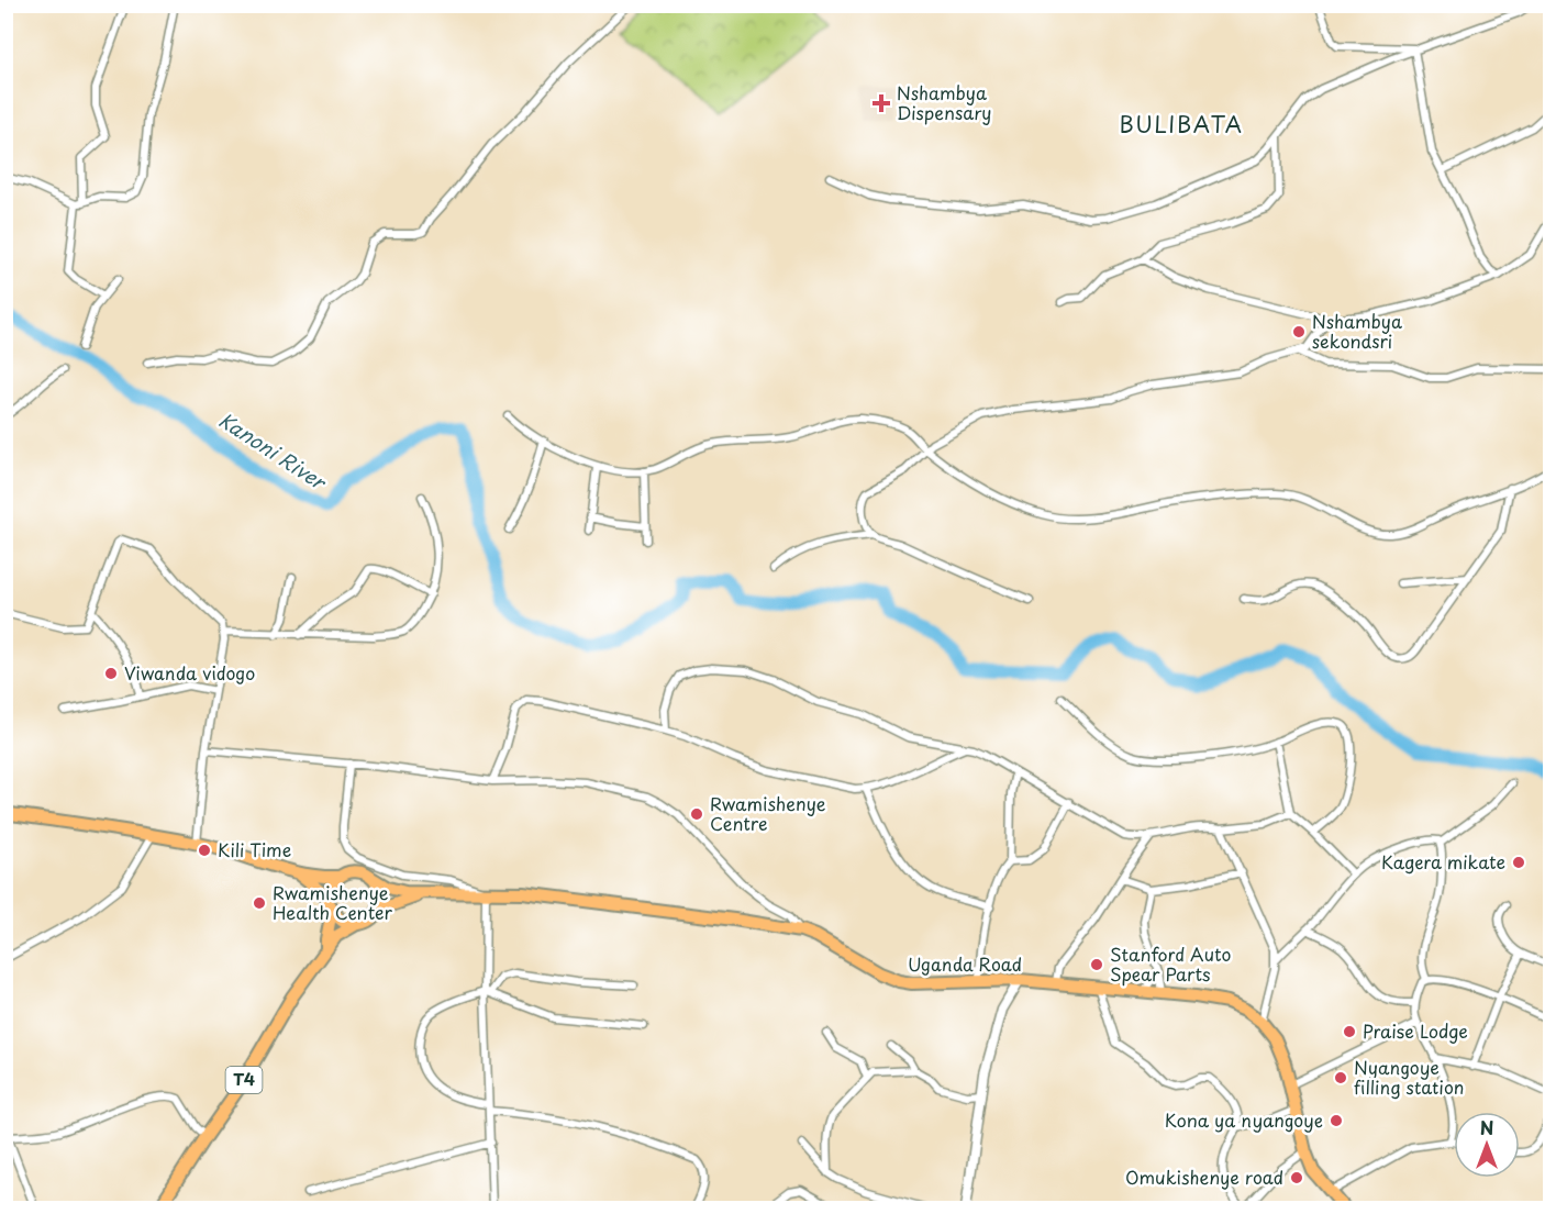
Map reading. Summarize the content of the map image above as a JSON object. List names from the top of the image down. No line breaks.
{"streets":{"main road":["Uganda Road","T4"]},"crossings":[["Uganda Road","T4"]],"districts":["BULIBATA"],"water":["Kanoni River"],"places":{"health":["Nshambya Dispensary"],"other":["Nshambya sekondsri","Viwanda vidogo","Rwamishenye Centre","Kili Time","Kagera mikate","Rwamishenye Health Center","Stanford Auto Spear Parts","Praise Lodge","Nyangoye filling station","Kona ya nyangoye","Omukishenye road"]},"north":"top"}
